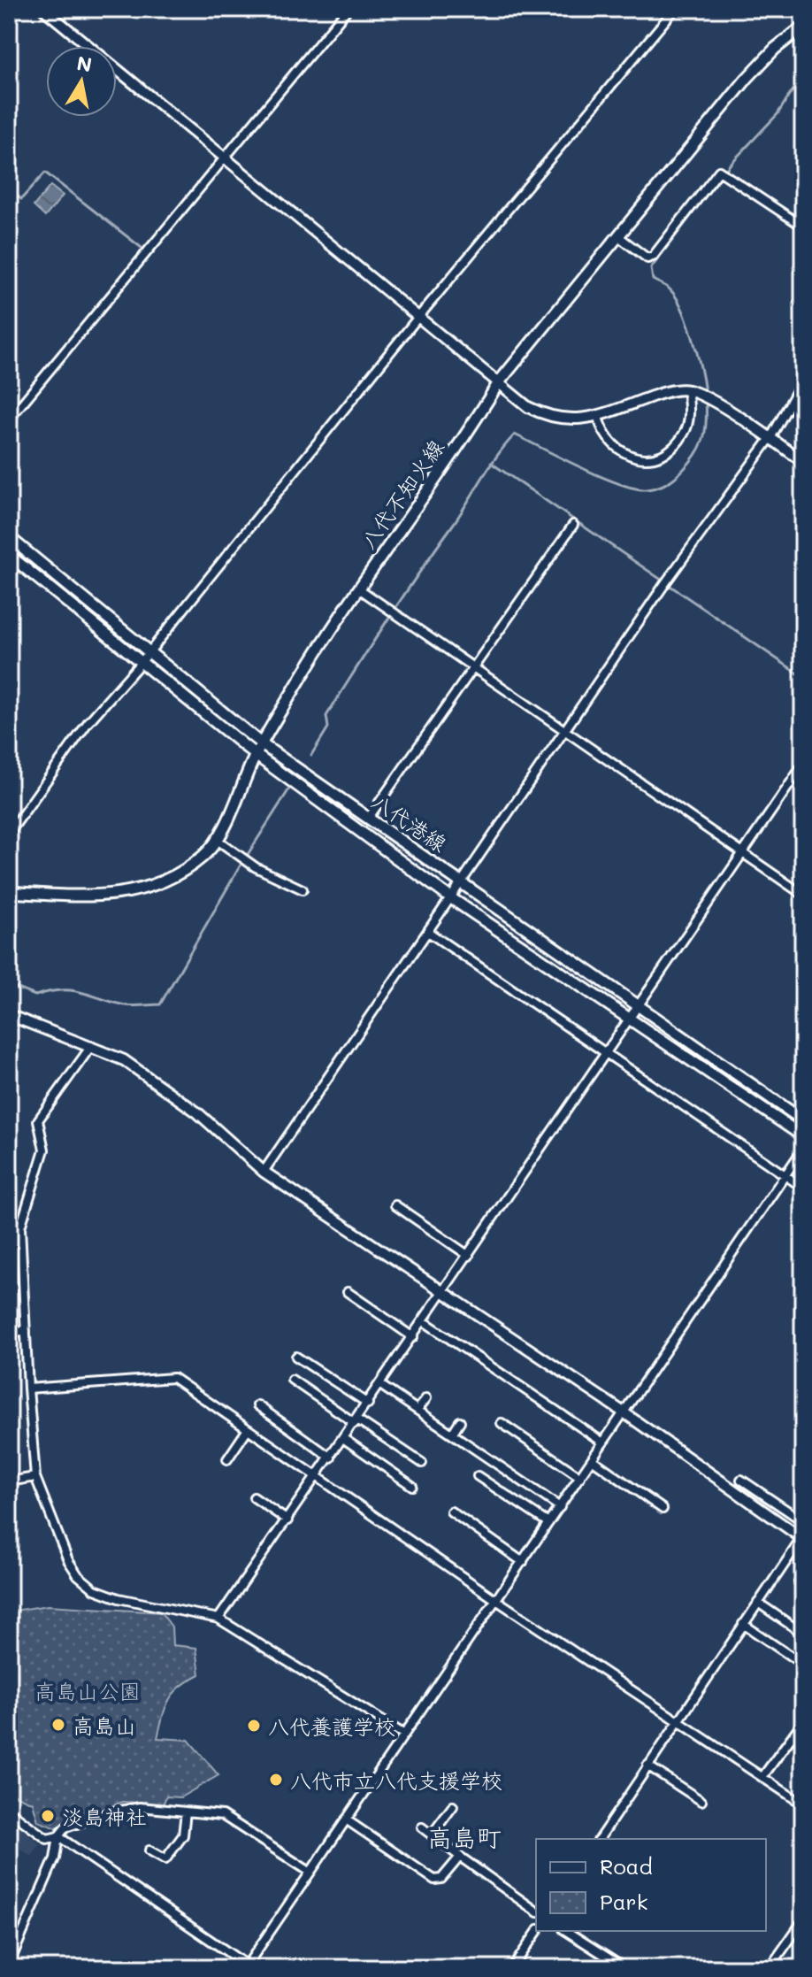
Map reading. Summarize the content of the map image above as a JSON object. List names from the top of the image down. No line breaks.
{"streets":{"main road":["八代不知火線","八代港線"]},"crossings":[["八代不知火線","八代港線"]],"districts":["高島町"],"parks":["高島山公園"],"places":["高島山","八代養護学校","八代市立八代支援学校","淡島神社"],"legend":["Road","Park"],"north":"top"}
